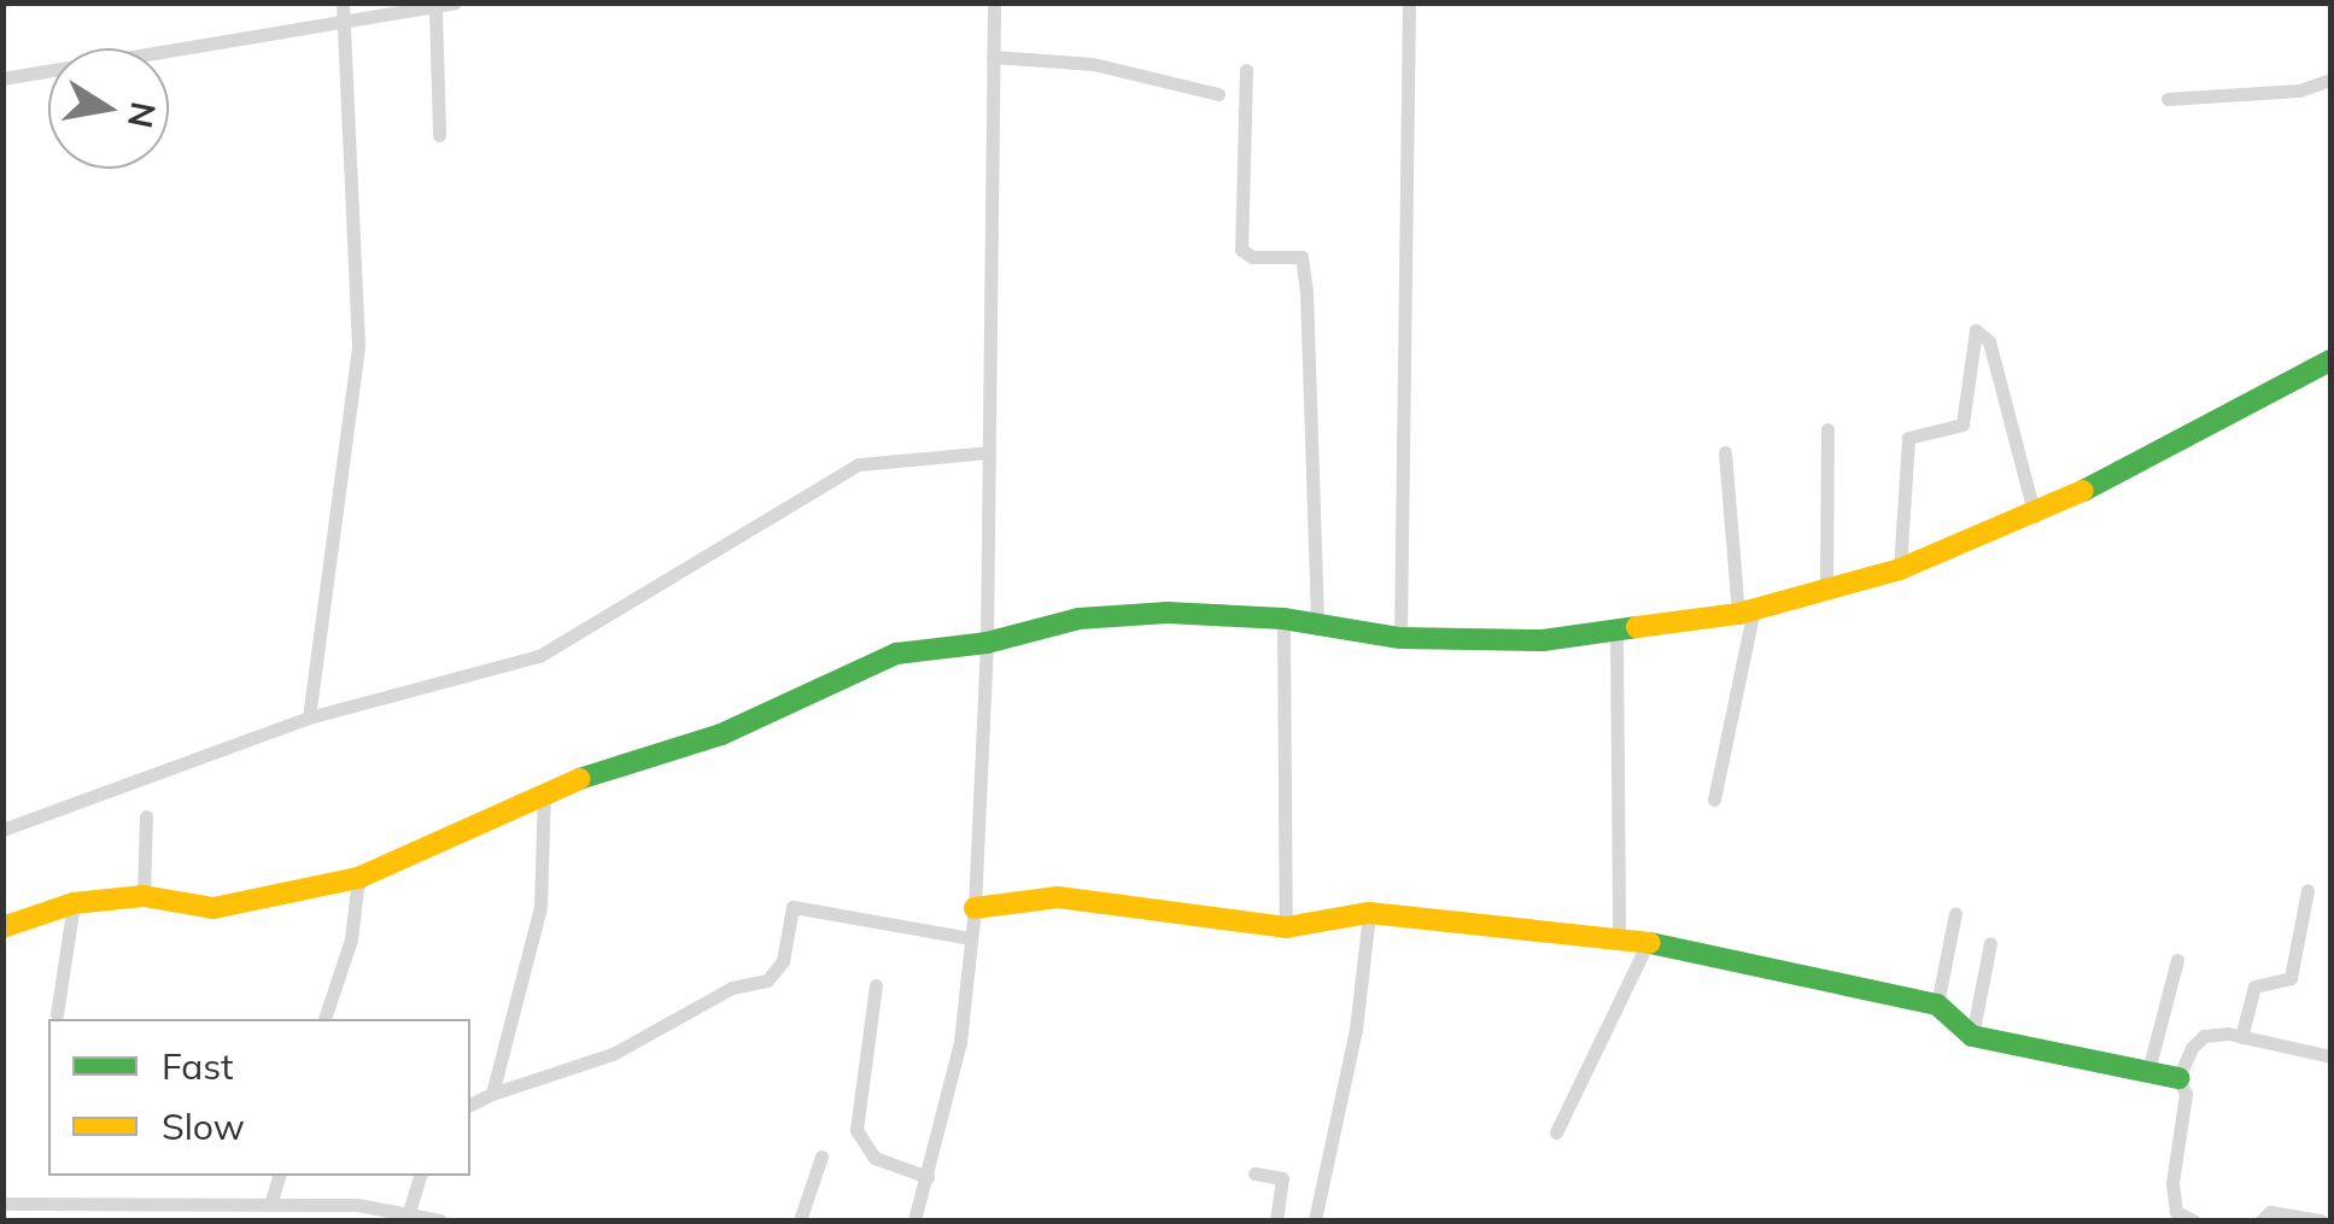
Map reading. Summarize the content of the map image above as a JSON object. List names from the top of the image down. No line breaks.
{"legend":["Fast","Slow"],"north":"right"}
